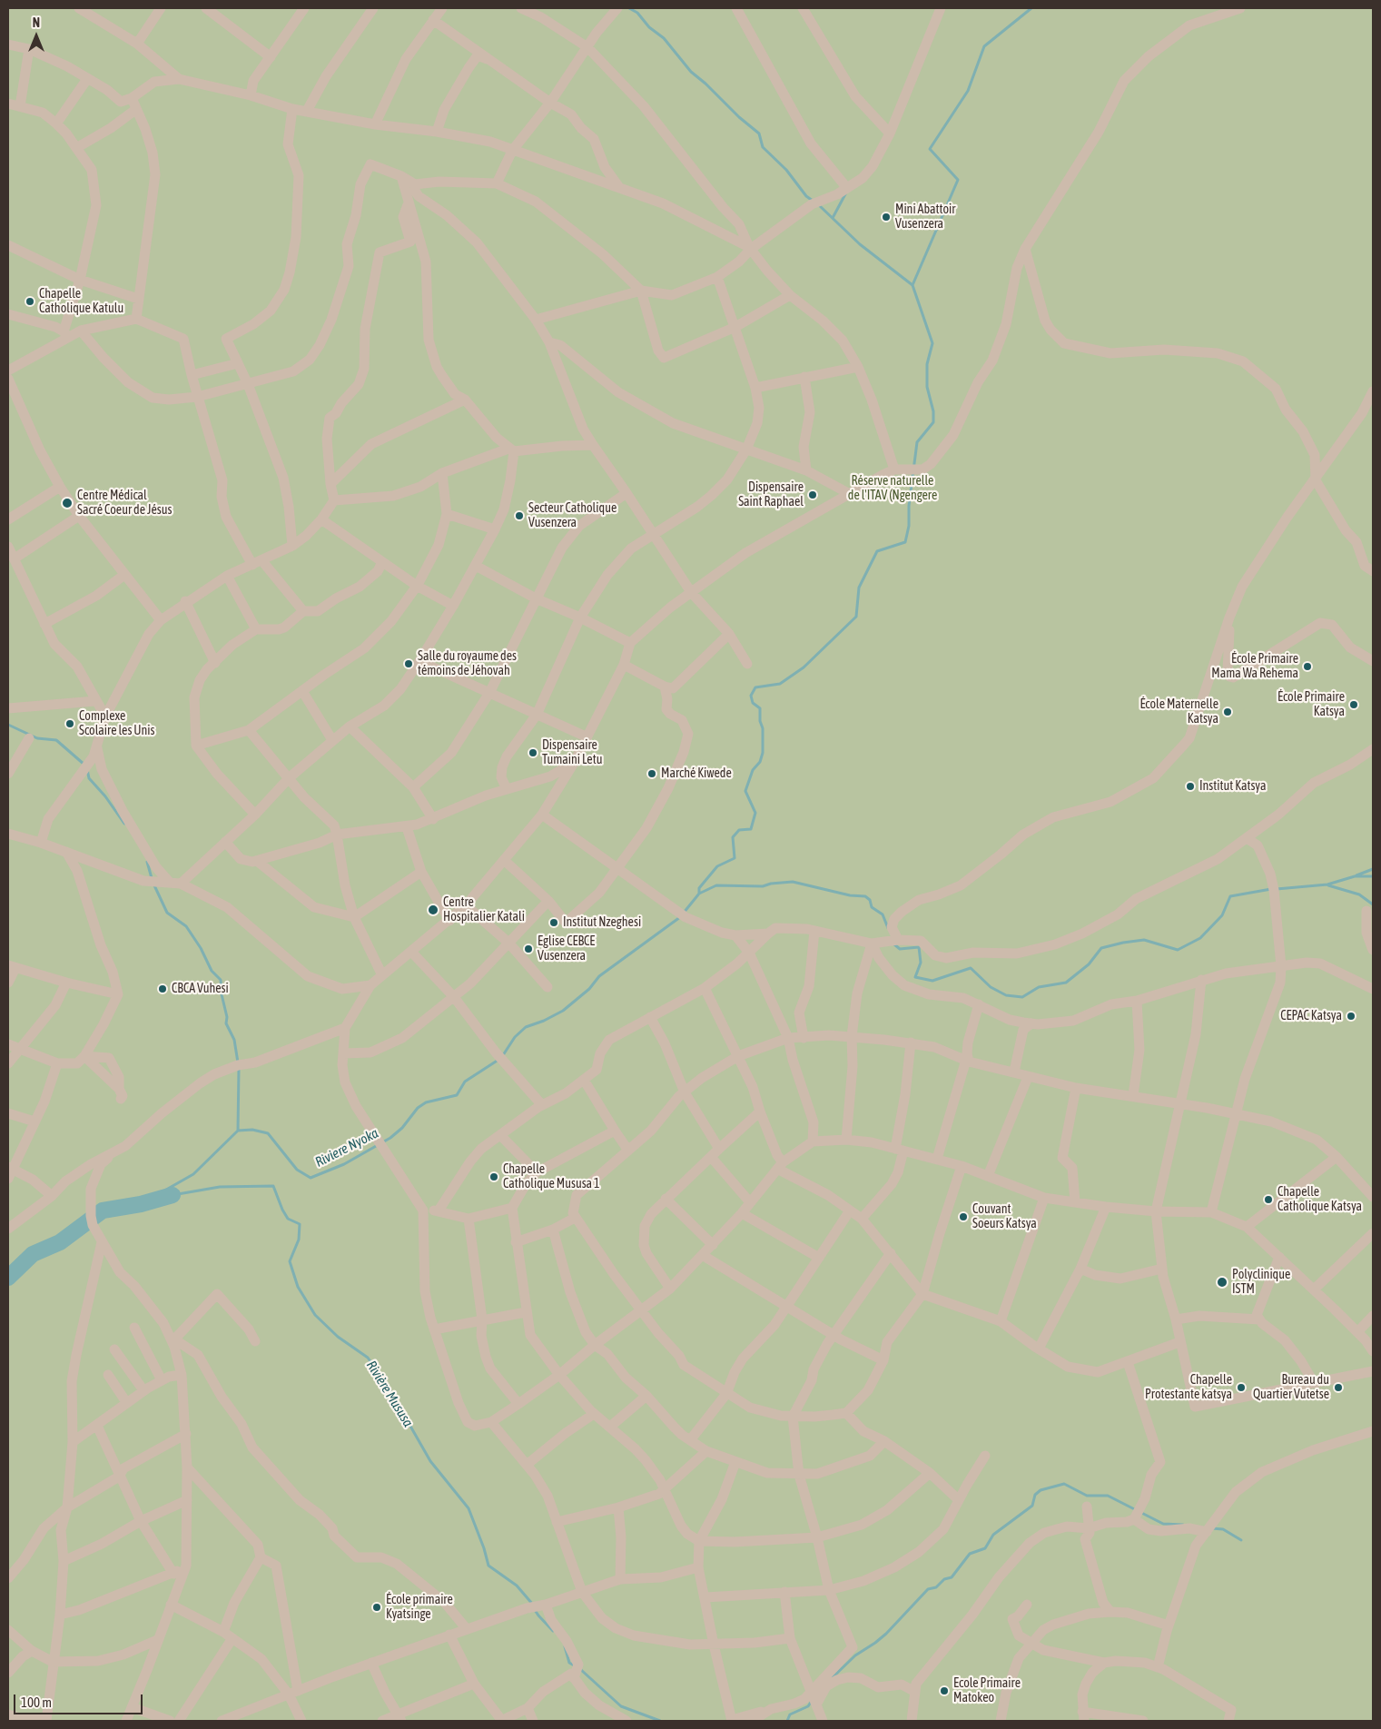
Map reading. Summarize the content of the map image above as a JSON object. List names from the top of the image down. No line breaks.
{"water":["Riviere Nyoka","Rivière Mususa"],"parks":["Réserve naturelle de l'ITAV (Ngengere"],"places":["Mini Abattoir Vusenzera","Chapelle Catholique Katulu","Dispensaire Saint Raphael","Centre Médical Sacré Coeur de Jésus","Secteur Catholique Vusenzera","Salle du royaume des témoins de Jéhovah","École Primaire Mama Wa Rehema","École Primaire Katsya","École Maternelle Katsya","Complexe Scolaire les Unis","Dispensaire Tumaini Letu","Marché Kiwede","Institut Katsya","Centre Hospitalier Katali","Institut Nzeghesi","Eglise CEBCE Vusenzera","CBCA Vuhesi","CEPAC Katsya","Chapelle Catholique Mususa 1","Chapelle Catholique Katsya","Couvant Soeurs Katsya","Polyclinique ISTM","Chapelle Protestante katsya","Bureau du Quartier Vutetse","École primaire Kyatsinge","Ecole Primaire Matokeo"],"scale_bar":"100 m","north":"top"}
